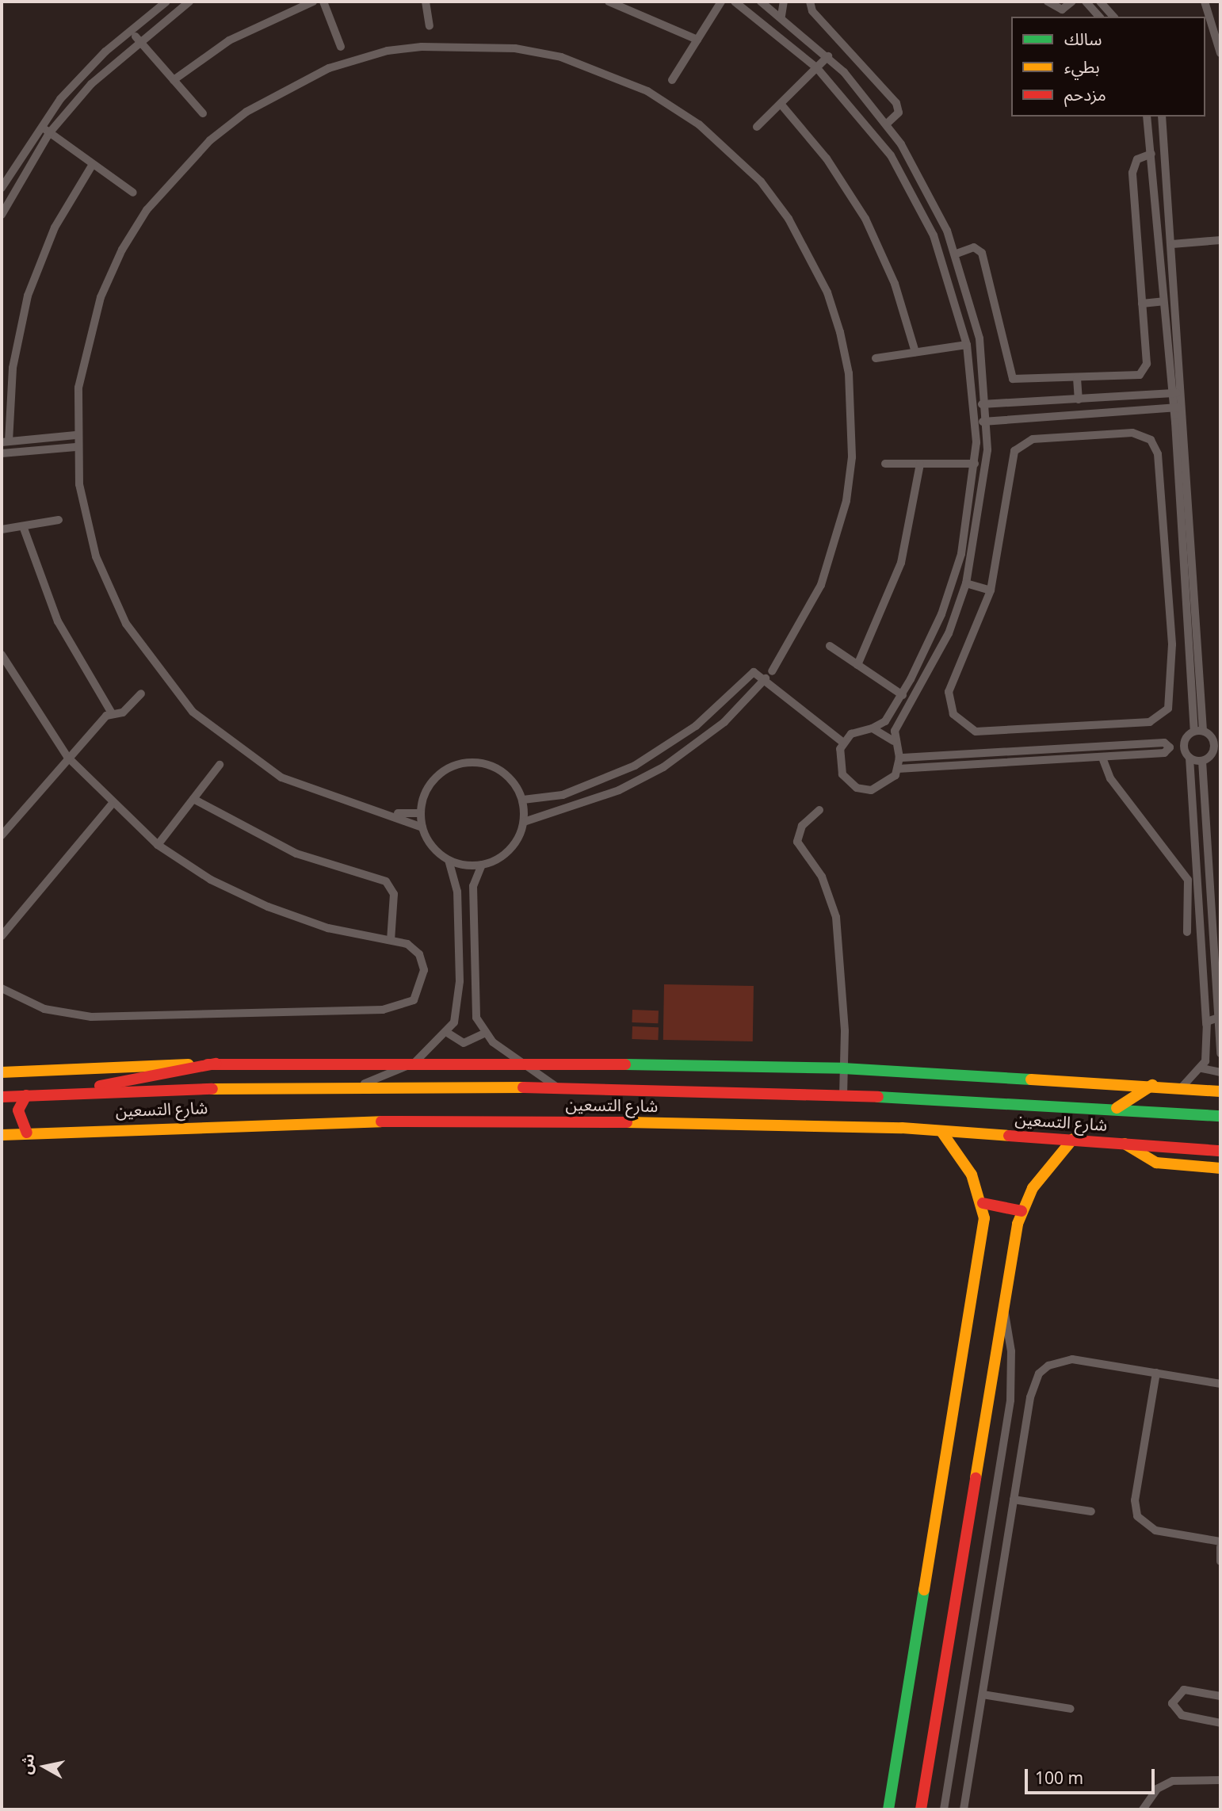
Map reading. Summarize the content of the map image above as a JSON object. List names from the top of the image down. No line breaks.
{"streets":{"street":["شارع التسعين"]},"legend":["سالك","بطيء","مزدحم"],"scale_bar":"100 m","north":"left"}
